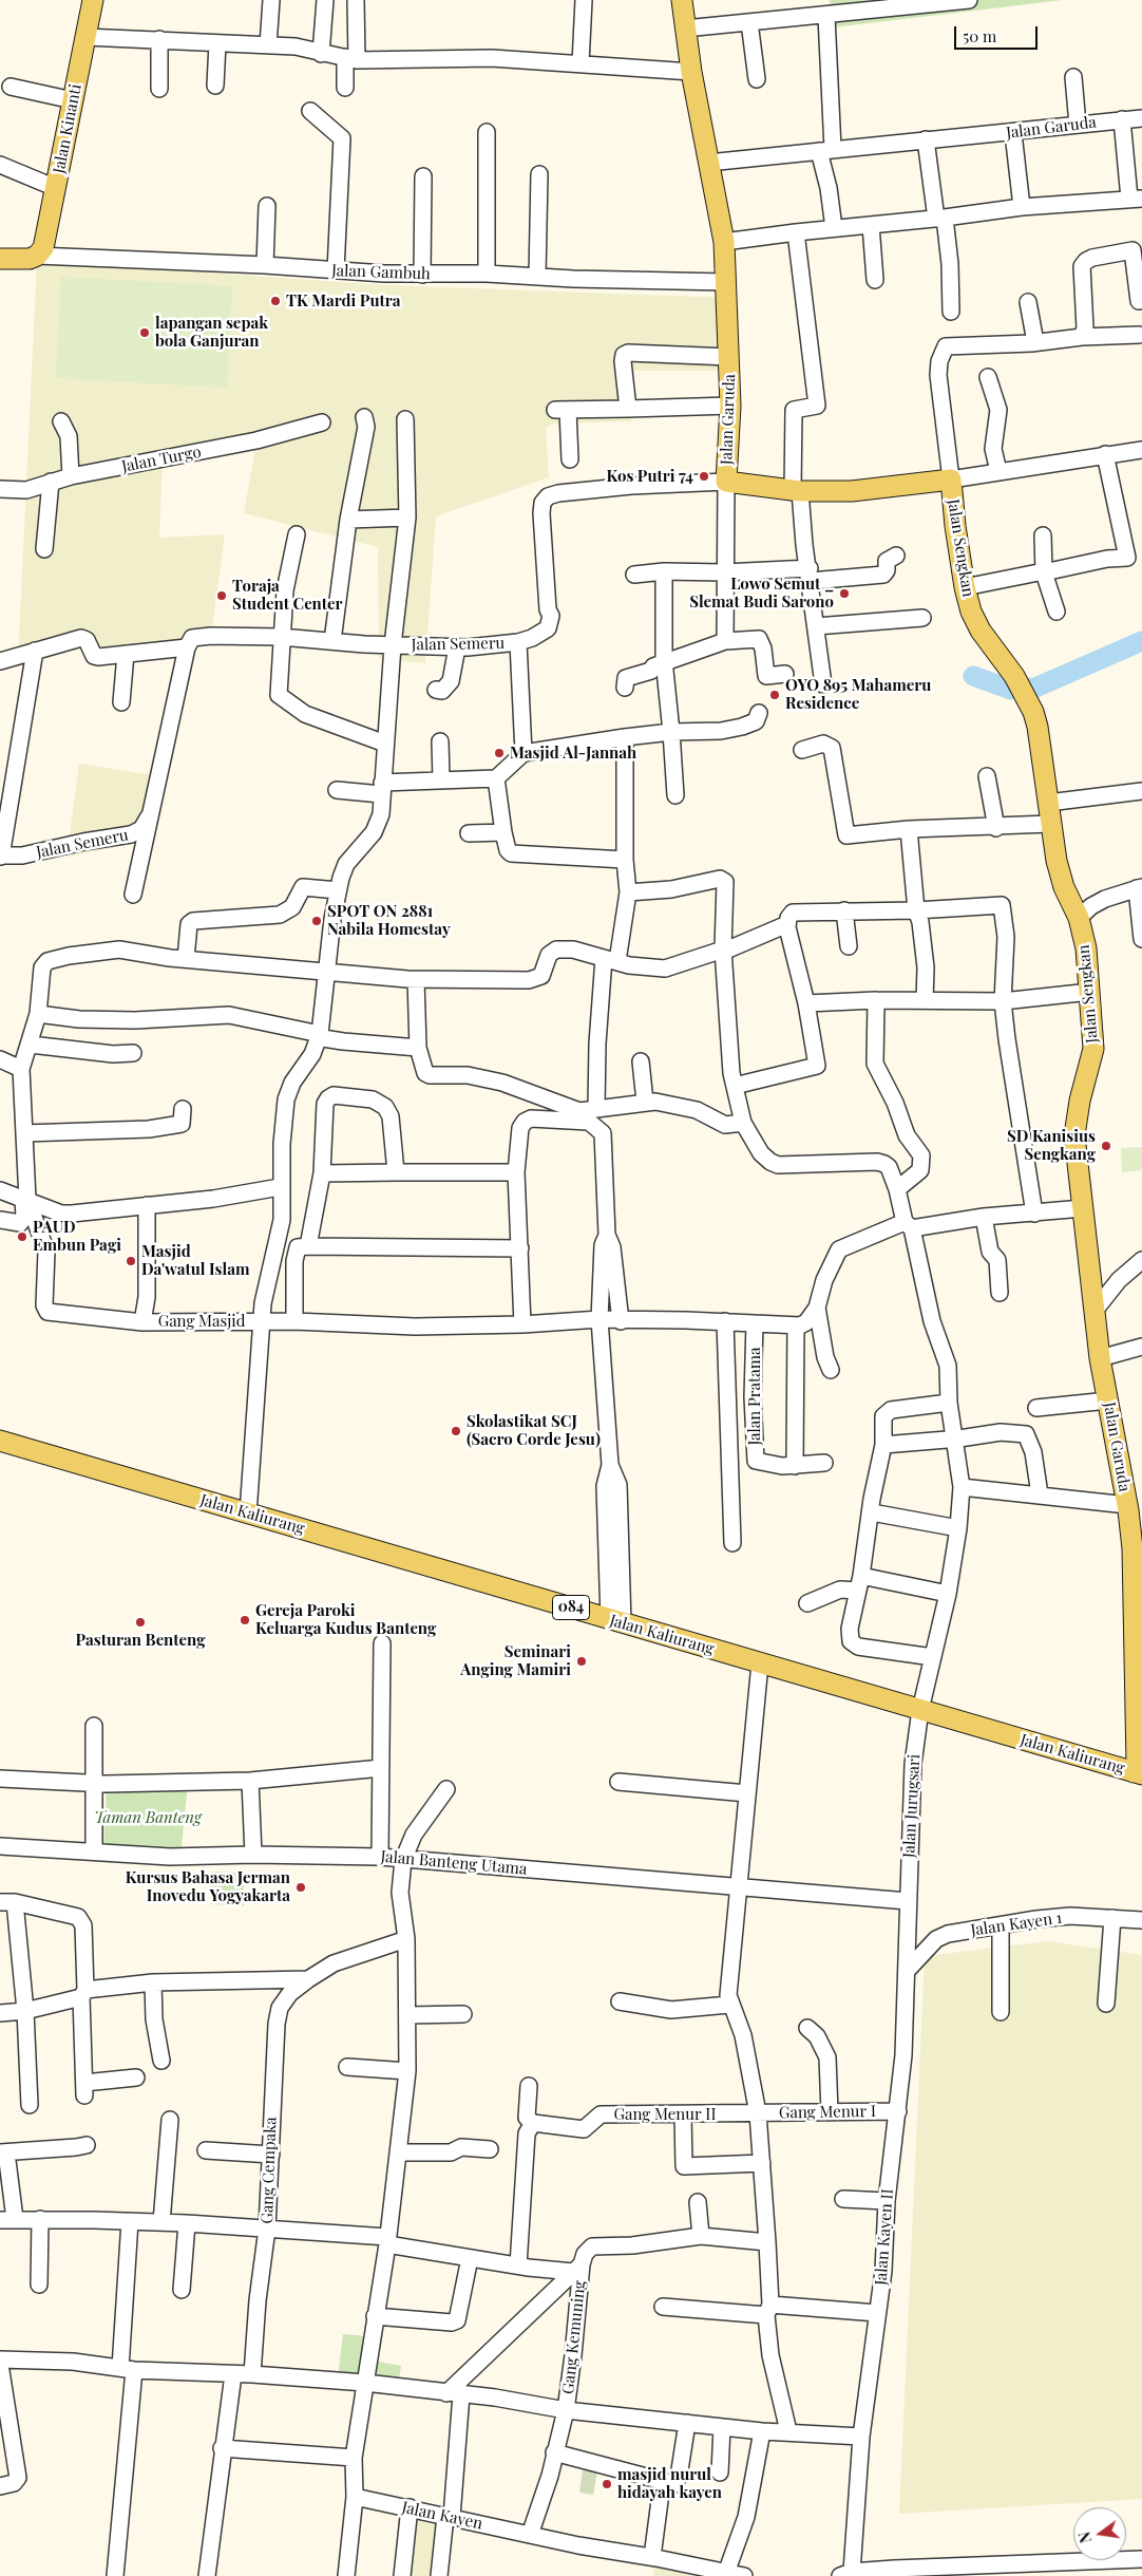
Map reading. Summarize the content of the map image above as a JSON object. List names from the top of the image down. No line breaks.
{"streets":{"main road":["Jalan Garuda","Jalan Kinanti","Jalan Sengkan","Jalan Kaliurang","084"],"street":["Jalan Gambuh","Jalan Turgo","Jalan Semeru","Gang Masjid","Jalan Pratama","Jalan Jurugsari","Jalan Banteng Utama","Jalan Kayen 1","Gang Menur I","Gang Menur II","Gang Cempaka","Jalan Kayen II","Gang Kemuning","Jalan Kayen"]},"crossings":[["Jalan Garuda","Jalan Gambuh"],["Jalan Garuda","Jalan Sengkan"],["Jalan Garuda","Jalan Semeru"],["Jalan Garuda","Jalan Kaliurang"],["Jalan Kinanti","Jalan Gambuh"],["Gang Masjid","Jalan Pratama"],["Jalan Kaliurang","Jalan Jurugsari"],["Jalan Jurugsari","Jalan Banteng Utama"],["Jalan Jurugsari","Jalan Kayen II"],["Jalan Banteng Utama","Jalan Kayen II"],["Jalan Kayen 1","Jalan Kayen II"],["Gang Menur I","Gang Menur II"],["Gang Menur I","Jalan Kayen II"],["Gang Kemuning","Jalan Kayen"]],"parks":["Taman Banteng"],"places":["TK Mardi Putra","lapangan sepak bola Ganjuran","Kos Putri 74","Lowo Semut _ Slemat Budi Sarono","Toraja Student Center","OYO 895 Mahameru Residence","Masjid Al-Jannah","SPOT ON 2881 Nabila Homestay","SD Kanisius Sengkang","PAUD Embun Pagi","Masjid Da'watul Islam","Skolastikat SCJ (Sacro Corde Jesu)","Gereja Paroki Keluarga Kudus Banteng","Pasturan Benteng","Seminari Anging Mamiri","Kursus Bahasa Jerman Inovedu Yogyakarta","masjid nurul hidayah kayen"],"scale_bar":"50 m","north":"left"}
